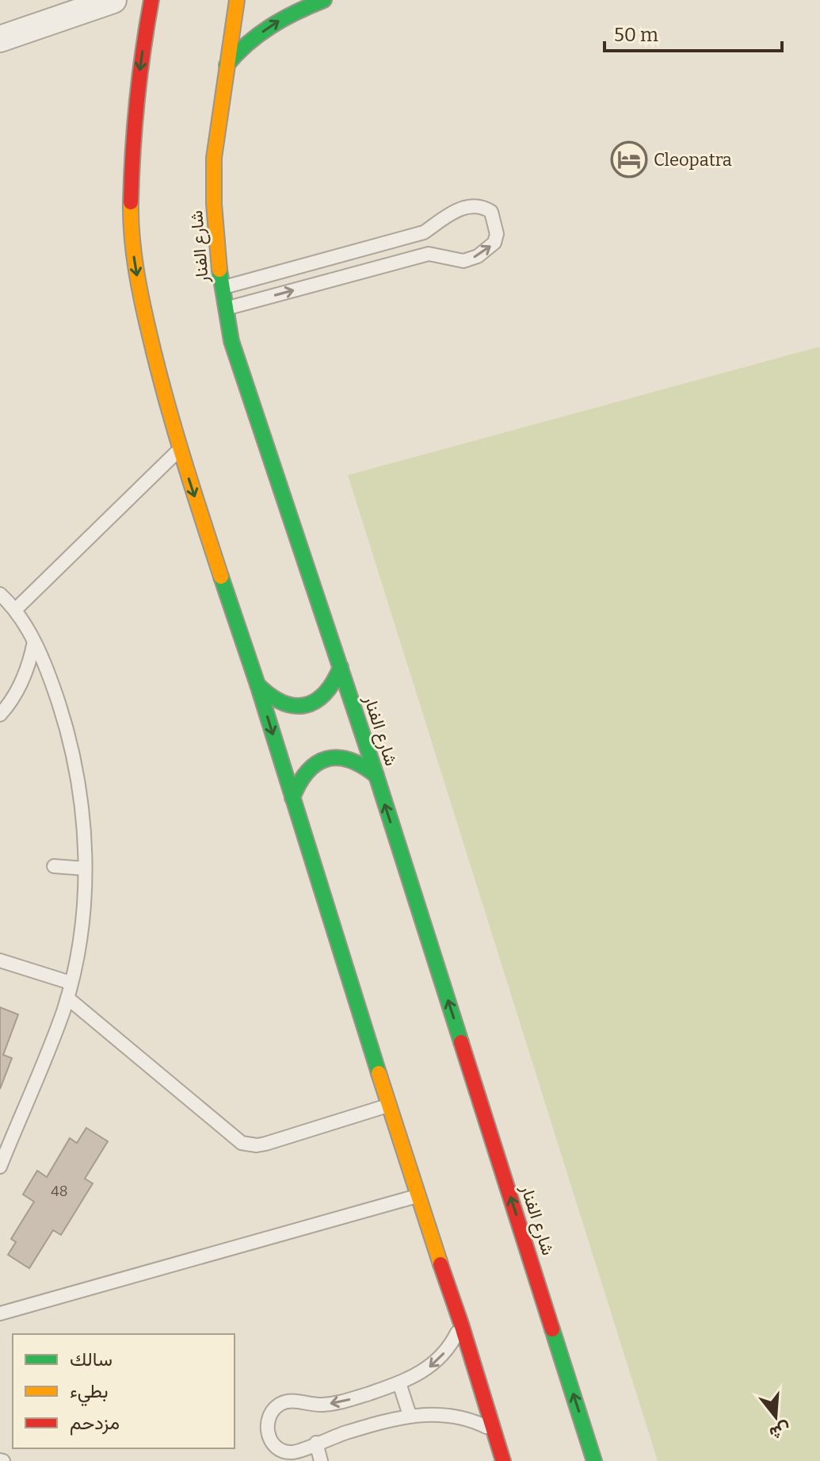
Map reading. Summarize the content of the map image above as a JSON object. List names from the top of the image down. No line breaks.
{"streets":{"main road":["شارع الفنار"]},"places":{"hotel":["Cleopatra"]},"house_numbers":["48"],"legend":["سالك","بطيء","مزدحم"],"scale_bar":"50 m","north":"bottom"}
